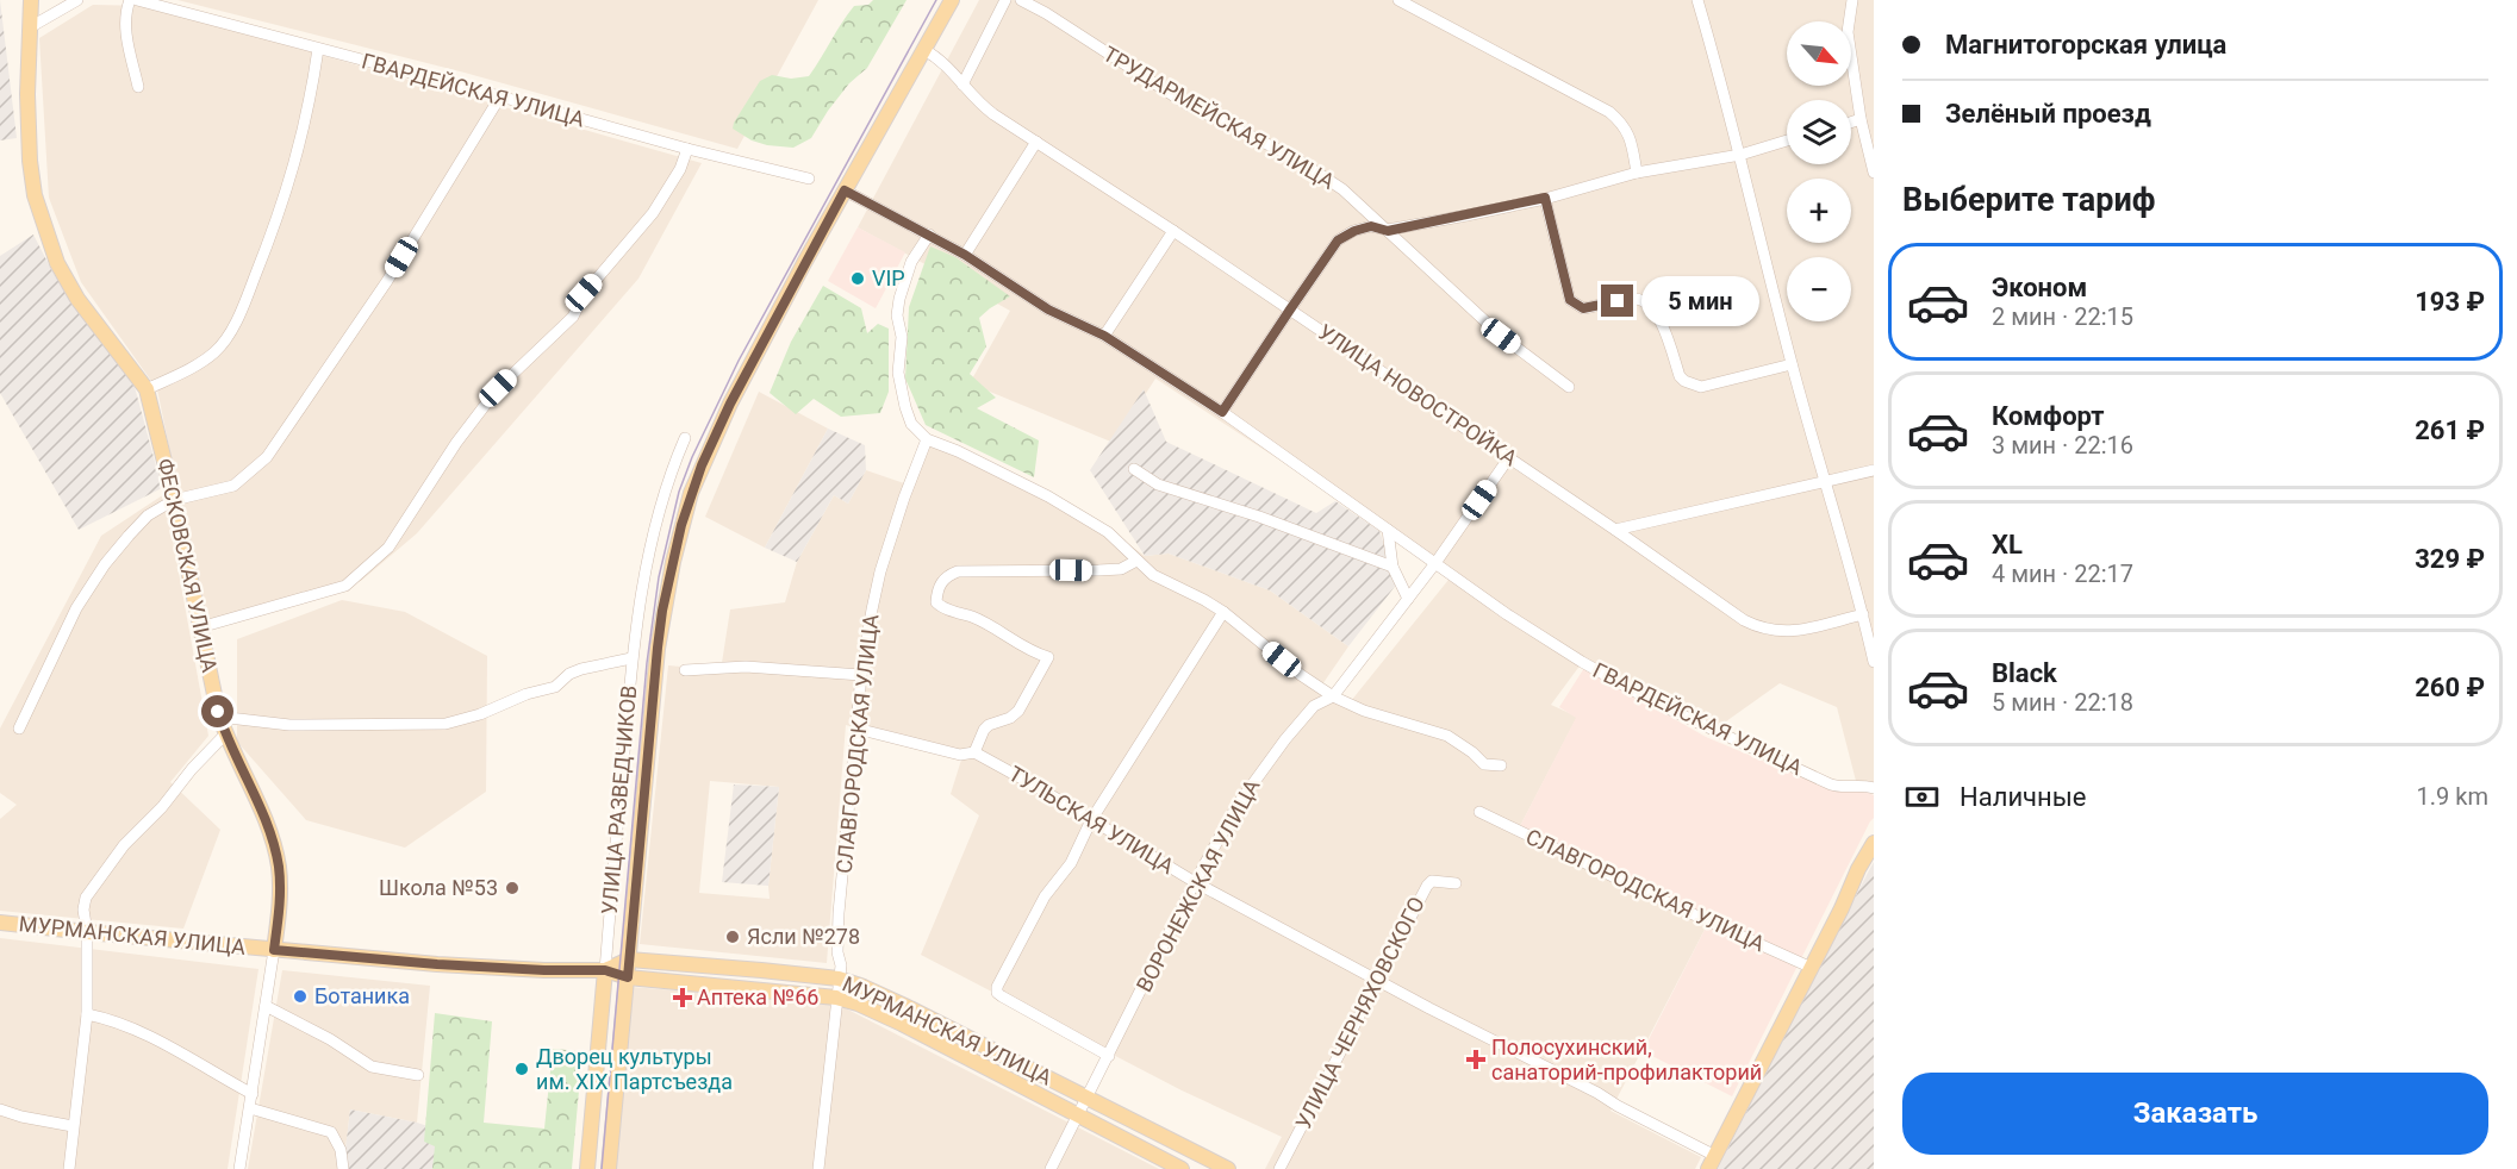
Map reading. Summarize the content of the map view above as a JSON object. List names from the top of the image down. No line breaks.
{"streets":{"main road":["ФЕСКОВСКАЯ УЛИЦА","УЛИЦА РАЗВЕДЧИКОВ","МУРМАНСКАЯ УЛИЦА"],"street":["ГВАРДЕЙСКАЯ УЛИЦА","ТРУДАРМЕЙСКАЯ УЛИЦА","УЛИЦА НОВОСТРОЙКА","СЛАВГОРОДСКАЯ УЛИЦА","ТУЛЬСКАЯ УЛИЦА","ВОРОНЕЖСКАЯ УЛИЦА","УЛИЦА ЧЕРНЯХОВСКОГО"]},"crossings":[["ГВАРДЕЙСКАЯ УЛИЦА","УЛИЦА РАЗВЕДЧИКОВ"],["ГВАРДЕЙСКАЯ УЛИЦА","ВОРОНЕЖСКАЯ УЛИЦА"],["УЛИЦА НОВОСТРОЙКА","УЛИЦА РАЗВЕДЧИКОВ"],["УЛИЦА НОВОСТРОЙКА","ВОРОНЕЖСКАЯ УЛИЦА"],["ФЕСКОВСКАЯ УЛИЦА","МУРМАНСКАЯ УЛИЦА"],["СЛАВГОРОДСКАЯ УЛИЦА","ТУЛЬСКАЯ УЛИЦА"],["СЛАВГОРОДСКАЯ УЛИЦА","МУРМАНСКАЯ УЛИЦА"],["УЛИЦА РАЗВЕДЧИКОВ","МУРМАНСКАЯ УЛИЦА"],["ТУЛЬСКАЯ УЛИЦА","ВОРОНЕЖСКАЯ УЛИЦА"],["ТУЛЬСКАЯ УЛИЦА","УЛИЦА ЧЕРНЯХОВСКОГО"],["ВОРОНЕЖСКАЯ УЛИЦА","МУРМАНСКАЯ УЛИЦА"]],"places":{"other":["VIP","Школа №53","Ясли №278","Ботаника","Дворец культуры им. XIX Партсъезда"],"health":["Аптека №66","Полосухинский, санаторий-профилакторий"]},"north":"bottom right","page":{"banner":["Магнитогорская улица","Зелёный проезд"],"map_buttons":["+","−"],"heading":"Выберите тариф","list":[{"name":"Эконом","note":"2 мин · 22:15","value":"193 ₽"},{"name":"Комфорт","note":"3 мин · 22:16","value":"261 ₽"},{"name":"XL","note":"4 мин · 22:17","value":"329 ₽"},{"name":"Black","note":"5 мин · 22:18","value":"260 ₽"}],"bubble":"5 мин","pay":["Наличные","1.9 km"],"buttons":"Заказать"}}
